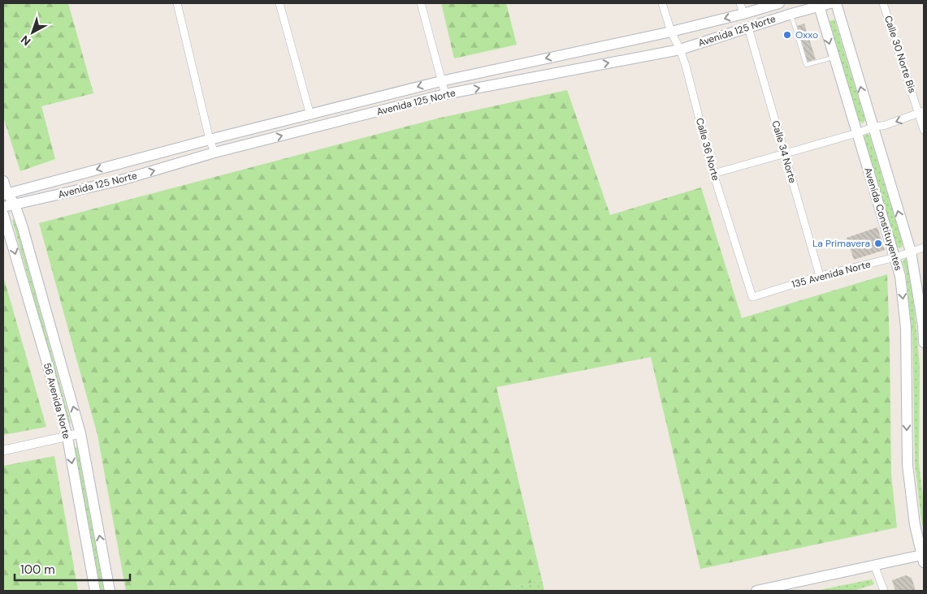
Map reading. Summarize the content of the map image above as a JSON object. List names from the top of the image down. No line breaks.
{"streets":{"main road":["Avenida 125 Norte","Avenida Constituyentes","56 Avenida Norte"],"street":["Calle 30 Norte Bis","Calle 36 Norte","Calle 34 Norte","135 Avenida Norte"]},"crossings":[["Avenida 125 Norte","Calle 36 Norte"],["Avenida 125 Norte","Calle 34 Norte"],["Avenida 125 Norte","Avenida Constituyentes"],["Avenida 125 Norte","56 Avenida Norte"],["Calle 36 Norte","135 Avenida Norte"],["Calle 34 Norte","135 Avenida Norte"],["Avenida Constituyentes","135 Avenida Norte"]],"places":["Oxxo","La Primavera"],"scale_bar":"100 m","north":"bottom left"}
